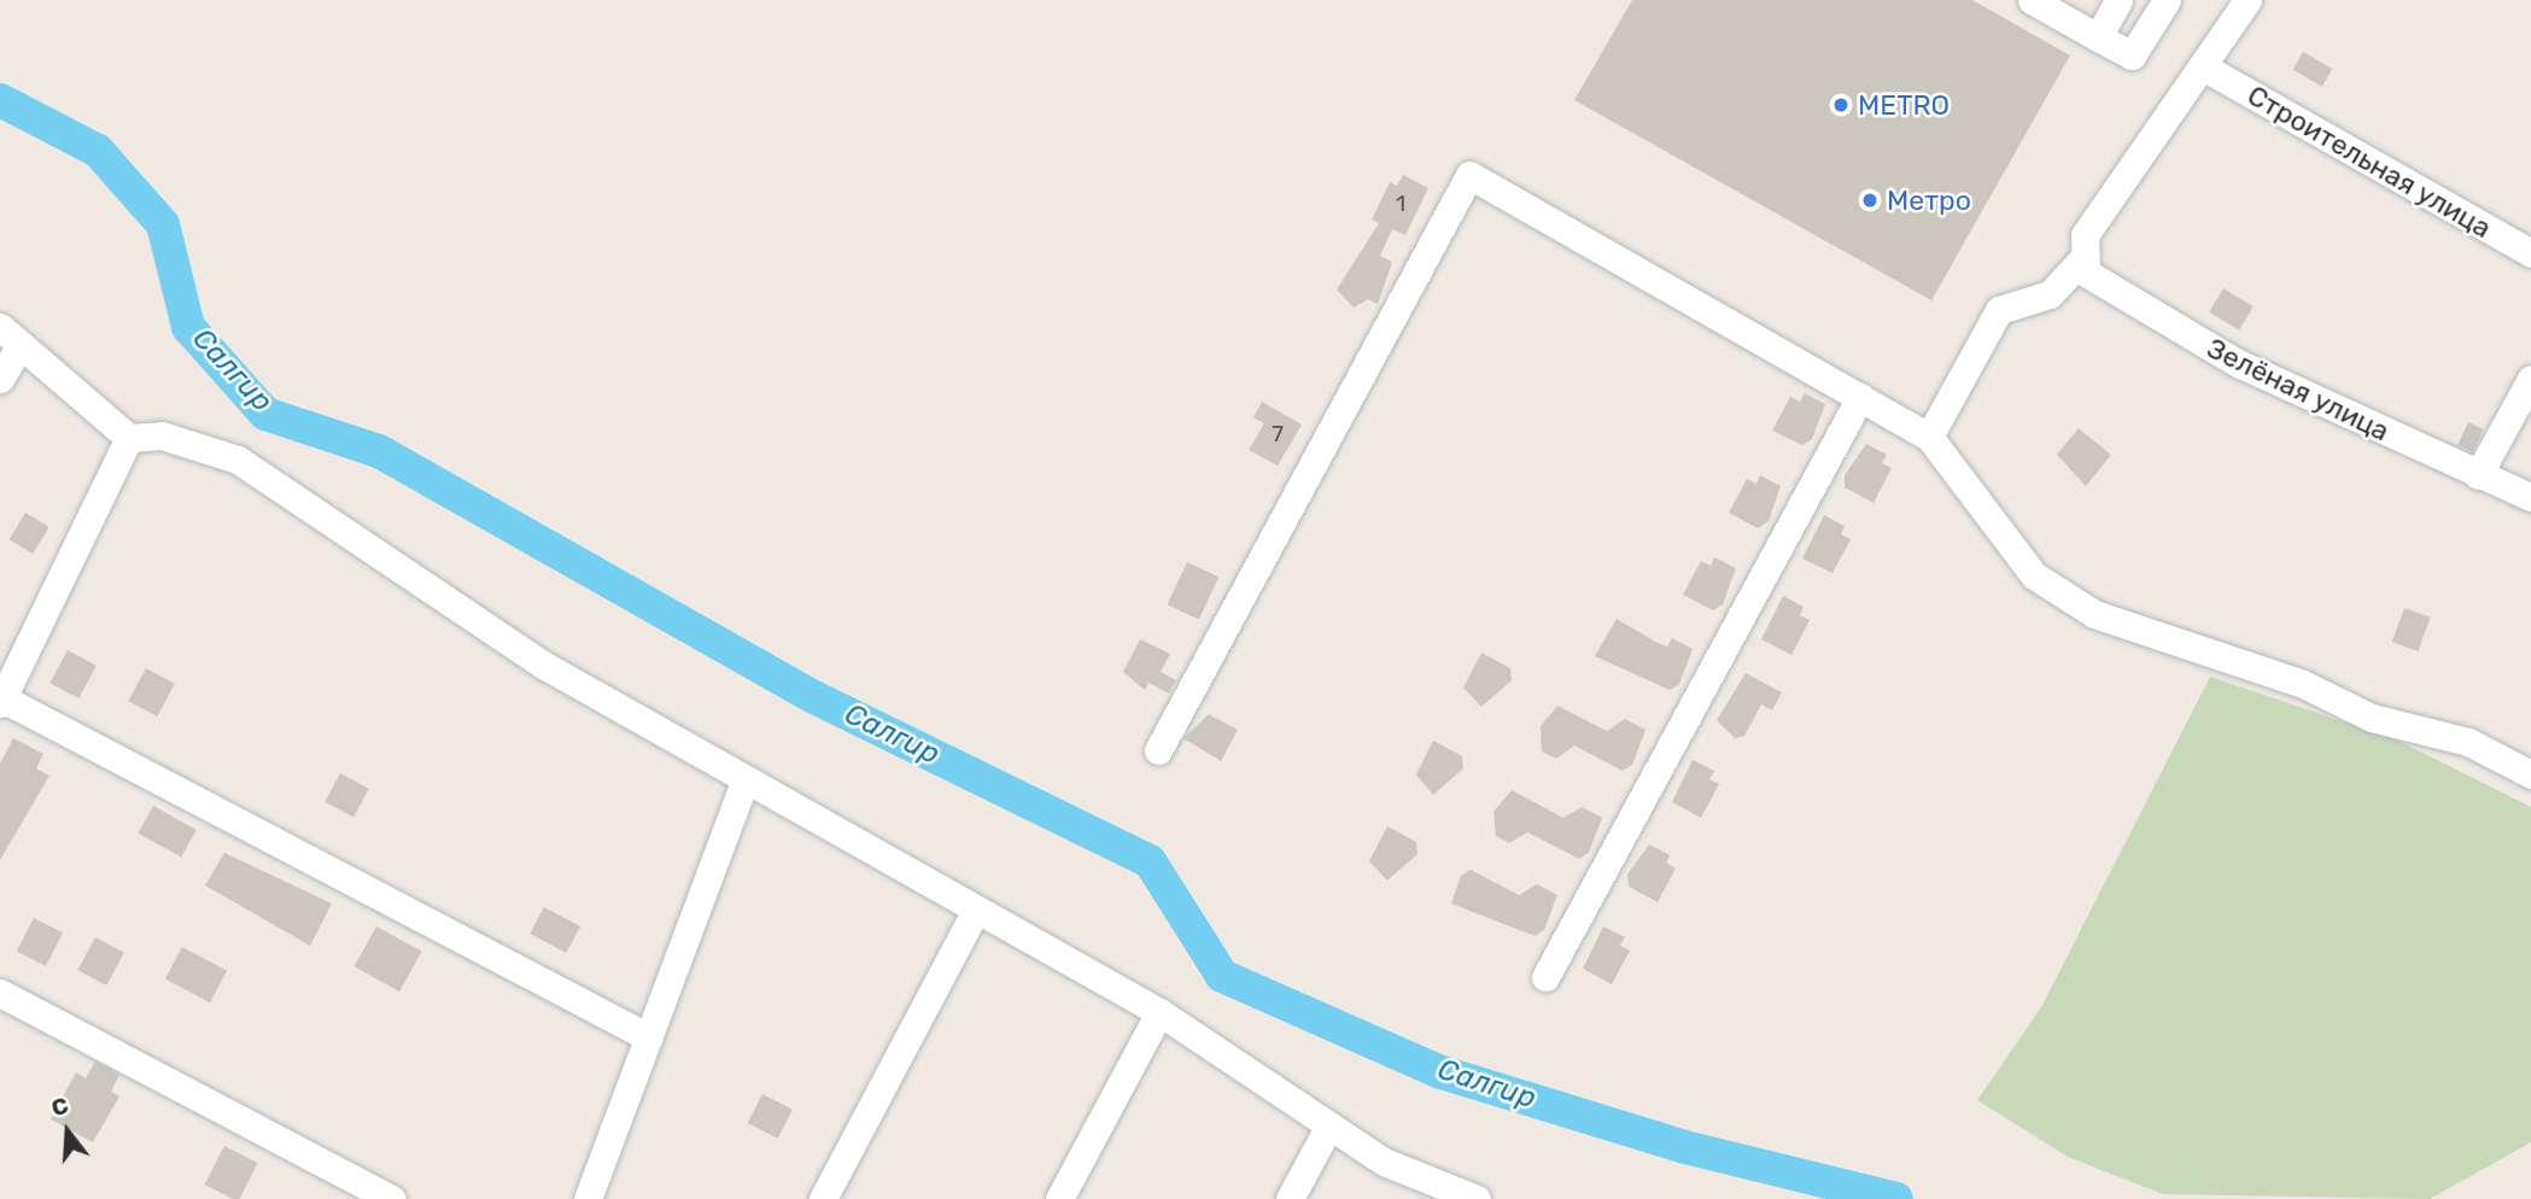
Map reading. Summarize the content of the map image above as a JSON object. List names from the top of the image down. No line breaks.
{"streets":{"street":["Строительная улица","Зелёная улица"]},"water":["Салгир"],"places":["METRO","Метро"],"house_numbers":["1","7"],"north":"top"}
